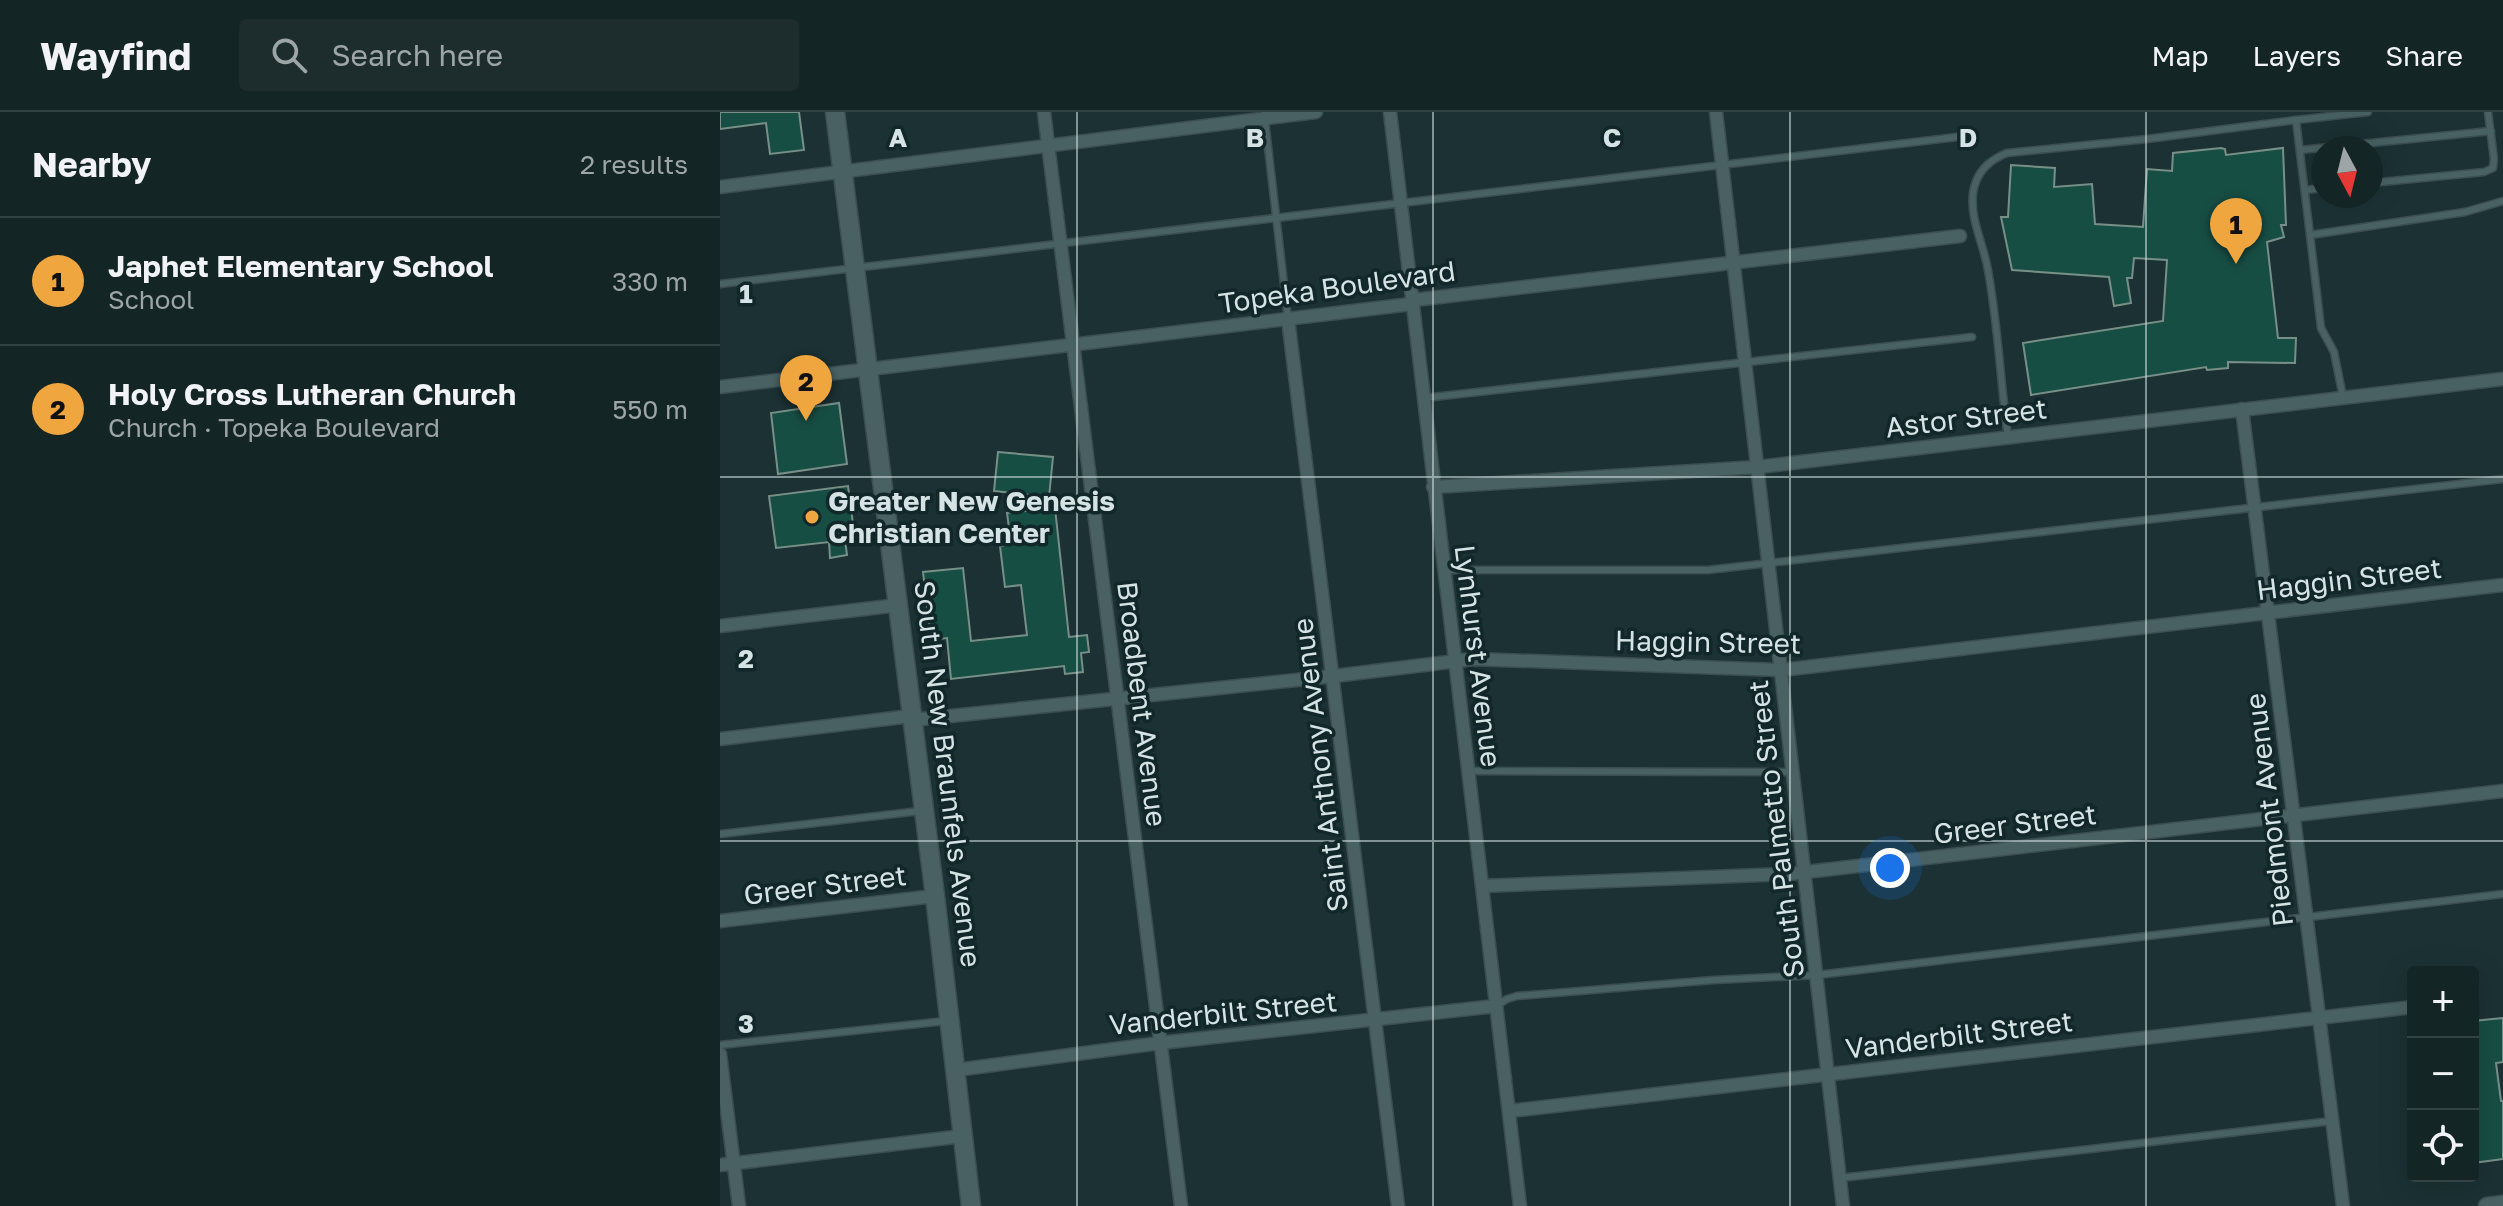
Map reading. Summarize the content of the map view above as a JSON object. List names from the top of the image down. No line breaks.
{"streets":{"main road":["South New Braunfels Avenue"],"street":["Topeka Boulevard","Astor Street","Haggin Street","Lynhurst Avenue","Broadbent Avenue","Saint Anthony Avenue","Piedmont Avenue","Greer Street","South Palmetto Street","Vanderbilt Street"]},"crossings":[["Topeka Boulevard","Lynhurst Avenue"],["Topeka Boulevard","Broadbent Avenue"],["Topeka Boulevard","Saint Anthony Avenue"],["Topeka Boulevard","South New Braunfels Avenue"],["Topeka Boulevard","South Palmetto Street"],["Astor Street","Lynhurst Avenue"],["Astor Street","Piedmont Avenue"],["Astor Street","South Palmetto Street"],["Haggin Street","Lynhurst Avenue"],["Haggin Street","Broadbent Avenue"],["Haggin Street","Saint Anthony Avenue"],["Haggin Street","South New Braunfels Avenue"],["Haggin Street","Piedmont Avenue"],["Haggin Street","South Palmetto Street"],["Lynhurst Avenue","Greer Street"],["Lynhurst Avenue","Vanderbilt Street"],["Broadbent Avenue","Vanderbilt Street"],["Saint Anthony Avenue","Vanderbilt Street"],["South New Braunfels Avenue","Greer Street"],["South New Braunfels Avenue","Vanderbilt Street"],["Piedmont Avenue","Greer Street"],["Piedmont Avenue","Vanderbilt Street"],["Greer Street","South Palmetto Street"],["South Palmetto Street","Vanderbilt Street"]],"places":["Greater New Genesis Christian Center"],"north":"bottom","page":{"header":"Wayfind","search":"Search here","nav":["Map","Layers","Share"],"heading":["Nearby","2 results"],"pins":["1","2"],"list":[{"mark":"1","name":"Japhet Elementary School","note":"School","value":"330 m"},{"mark":"2","name":"Holy Cross Lutheran Church","note":"Church · Topeka Boulevard","value":"550 m"}],"map_buttons":["+","−"]},"grid":{"columns":["A","B","C","D"],"rows":["1","2","3"]}}
